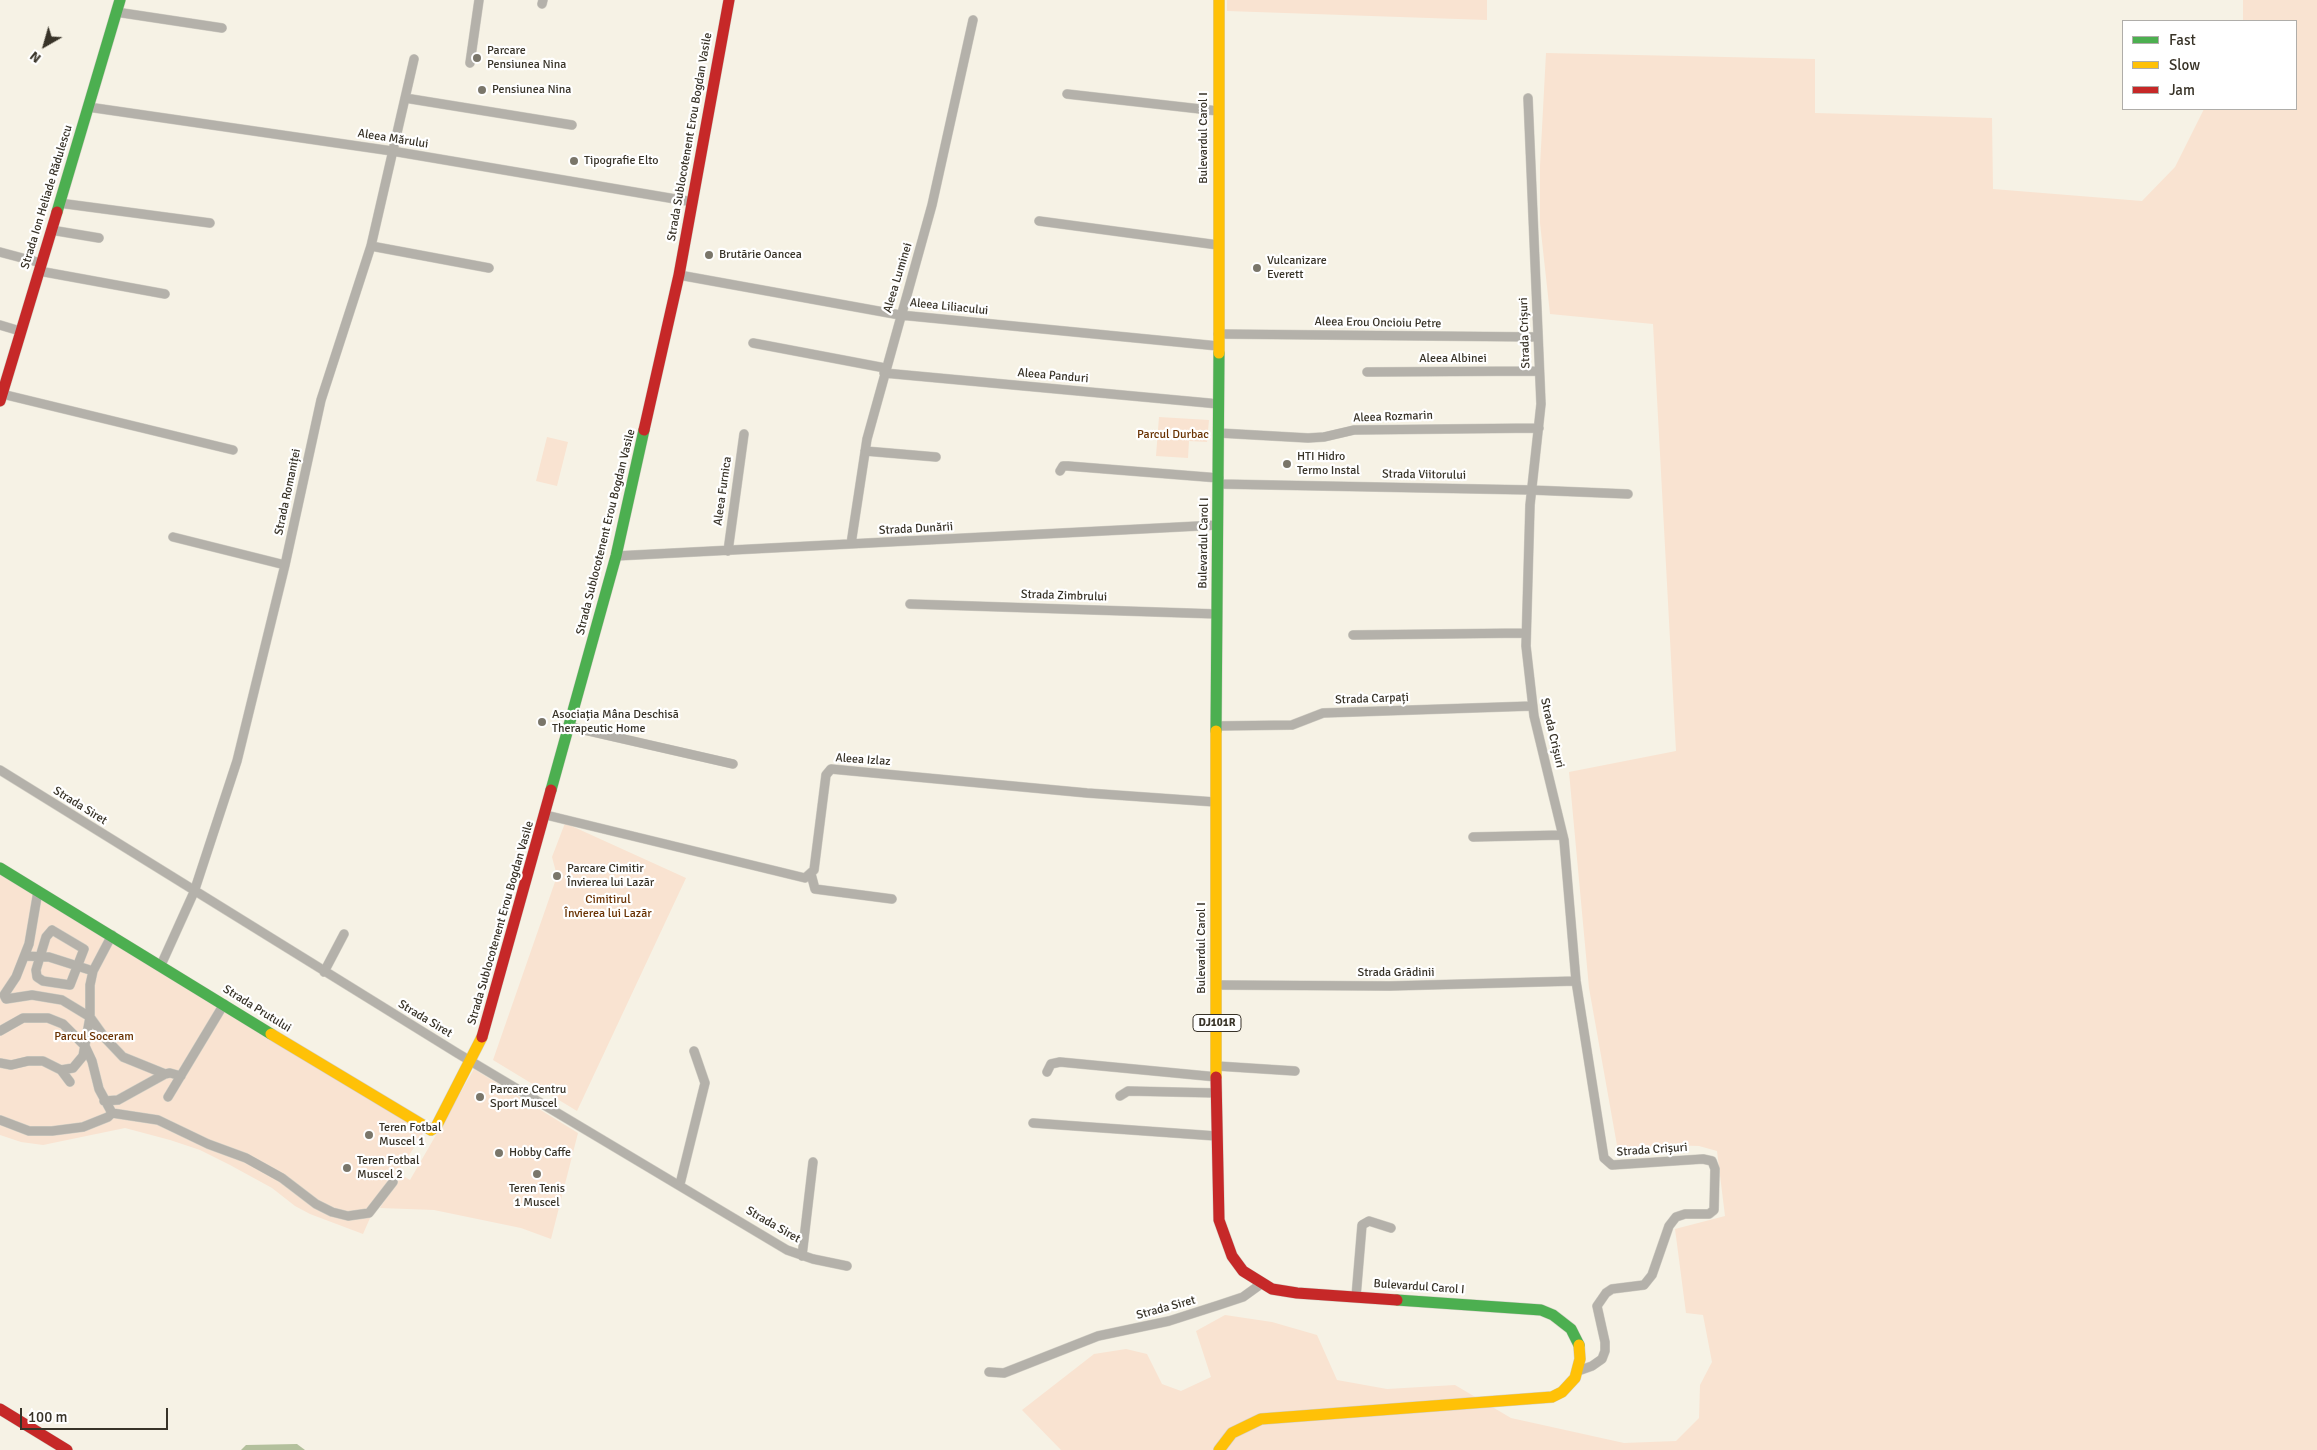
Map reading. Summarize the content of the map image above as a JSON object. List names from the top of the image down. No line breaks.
{"streets":{"street":["Strada Sublocotenent Erou Bogdan Vasile","Bulevardul Carol I","Aleea Mărului","Strada Ion Heliade Rădulescu","Aleea Luminei","Aleea Liliacului","Aleea Erou Oncioiu Petre","Strada Crișuri","Aleea Albinei","Aleea Panduri","Aleea Rozmarin","Strada Viitorului","Aleea Furnica","Strada Romaniței","Strada Dunării","Strada Zimbrului","Strada Carpați","Aleea Izlaz","Strada Siret","Strada Grădinii","Strada Prutului","DJ101R"]},"crossings":[["Strada Sublocotenent Erou Bogdan Vasile","Aleea Mărului"],["Strada Sublocotenent Erou Bogdan Vasile","Aleea Liliacului"],["Strada Sublocotenent Erou Bogdan Vasile","Strada Dunării"],["Strada Sublocotenent Erou Bogdan Vasile","Strada Siret"],["Strada Sublocotenent Erou Bogdan Vasile","Strada Prutului"],["Bulevardul Carol I","Aleea Liliacului"],["Bulevardul Carol I","Aleea Erou Oncioiu Petre"],["Bulevardul Carol I","Strada Crișuri"],["Bulevardul Carol I","Aleea Panduri"],["Bulevardul Carol I","Aleea Rozmarin"],["Bulevardul Carol I","Strada Viitorului"],["Bulevardul Carol I","Strada Dunării"],["Bulevardul Carol I","Strada Zimbrului"],["Bulevardul Carol I","Strada Carpați"],["Bulevardul Carol I","Aleea Izlaz"],["Bulevardul Carol I","Strada Siret"],["Bulevardul Carol I","Strada Grădinii"],["Aleea Mărului","Strada Ion Heliade Rădulescu"],["Aleea Mărului","Strada Romaniței"],["Aleea Luminei","Aleea Liliacului"],["Aleea Luminei","Aleea Panduri"],["Aleea Luminei","Strada Dunării"],["Aleea Erou Oncioiu Petre","Strada Crișuri"],["Strada Crișuri","Aleea Albinei"],["Strada Crișuri","Aleea Rozmarin"],["Strada Crișuri","Strada Viitorului"],["Strada Crișuri","Strada Carpați"],["Strada Crișuri","Strada Grădinii"],["Aleea Furnica","Strada Dunării"],["Strada Romaniței","Strada Siret"],["Strada Romaniței","Strada Prutului"],["Strada Siret","Strada Prutului"]],"parks":["Parcul Durbac","Cimitirul Învierea lui Lazăr","Parcul Soceram"],"places":["Parcare Pensiunea Nina","Pensiunea Nina","Tipografie Elto","Brutărie Oancea","Vulcanizare Everett","HTI Hidro Termo Instal","Asociația Mâna Deschisă Therapeutic Home","Parcare Cimitir Învierea lui Lazăr","Parcare Centru Sport Muscel","Teren Fotbal Muscel 1","Hobby Caffe","Teren Fotbal Muscel 2","Teren Tenis 1 Muscel"],"legend":["Fast","Slow","Jam"],"scale_bar":"100 m","north":"bottom left"}
